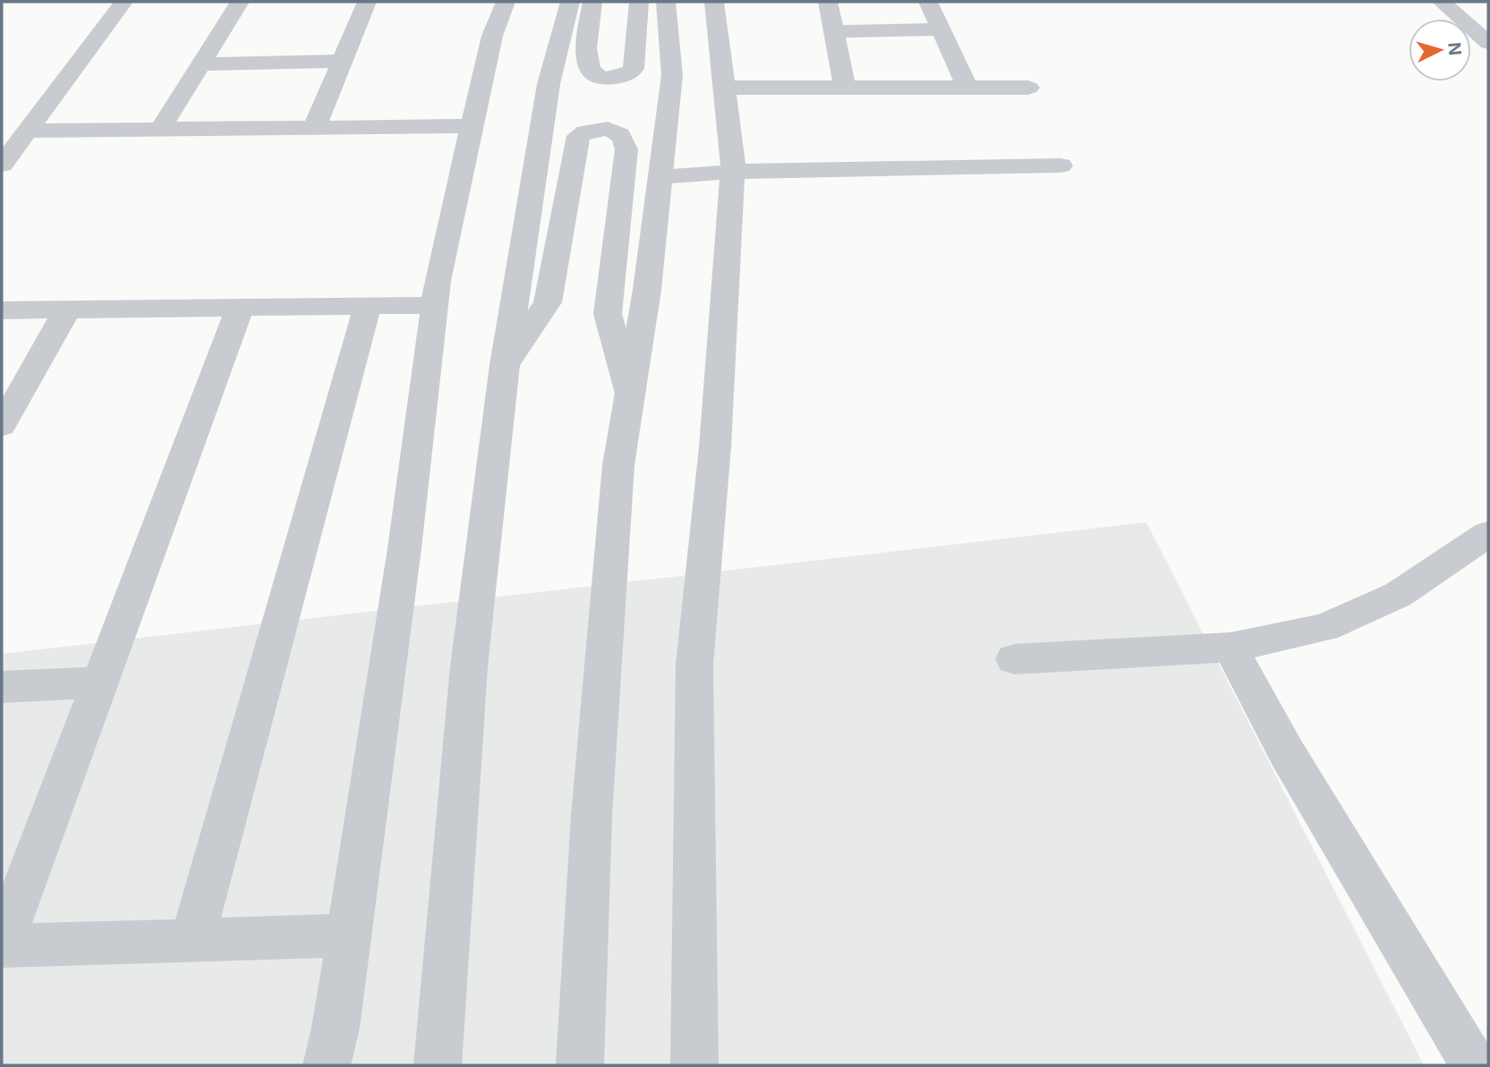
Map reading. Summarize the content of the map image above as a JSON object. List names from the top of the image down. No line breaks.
{"north":"right"}
